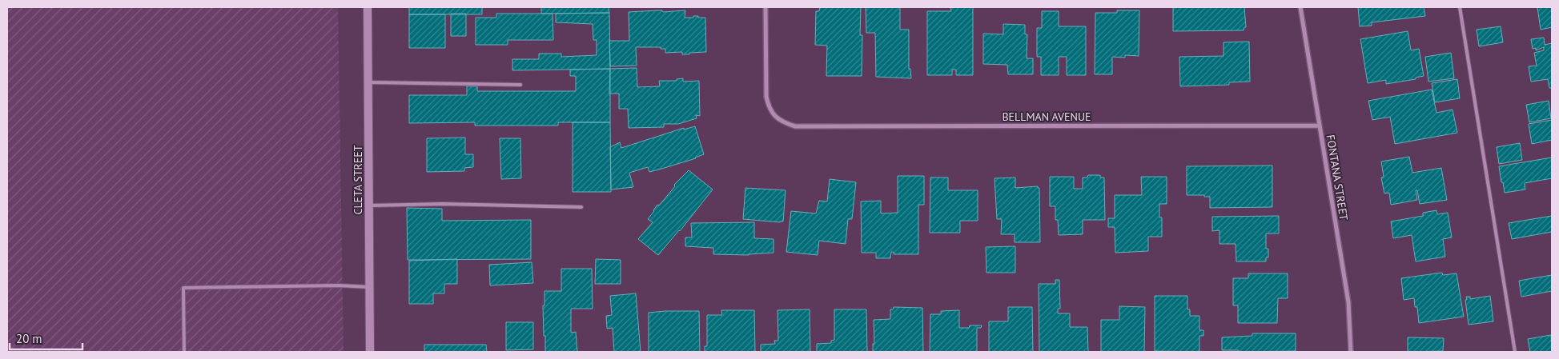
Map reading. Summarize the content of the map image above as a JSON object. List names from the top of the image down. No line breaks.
{"streets":{"street":["BELLMAN AVENUE","FONTANA STREET","CLETA STREET"]},"crossings":[["BELLMAN AVENUE","FONTANA STREET"]],"scale_bar":"20 m"}
